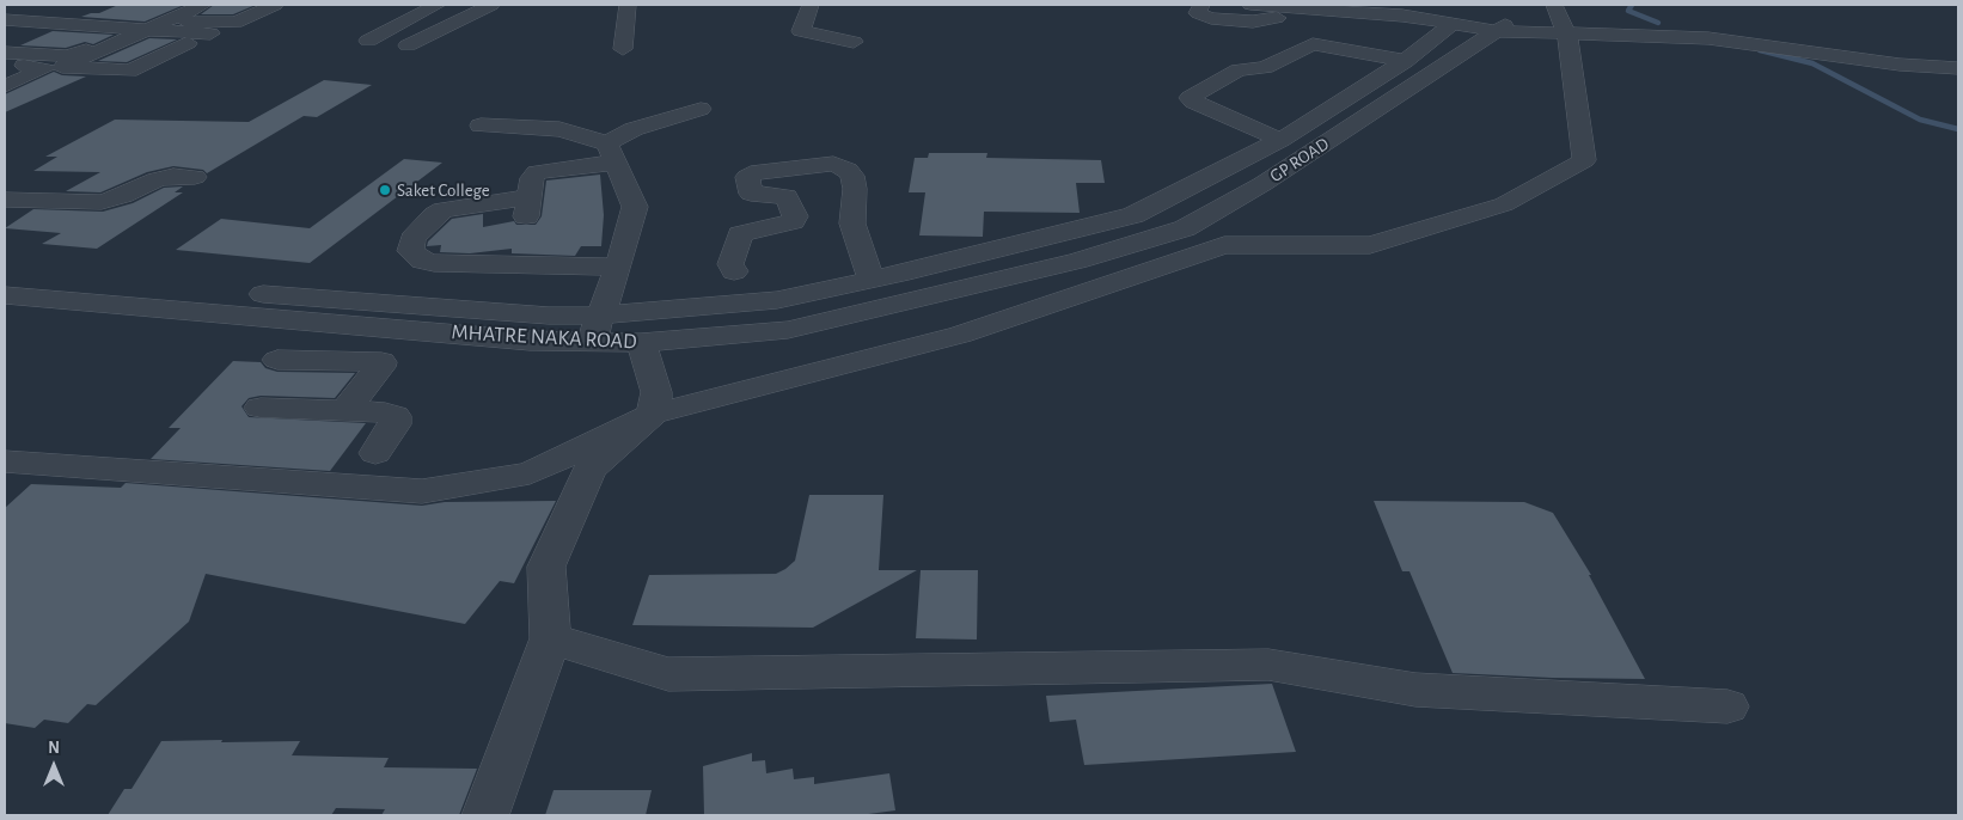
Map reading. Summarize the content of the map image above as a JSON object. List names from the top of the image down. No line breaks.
{"streets":{"street":["GP ROAD","MHATRE NAKA ROAD"]},"crossings":[["GP ROAD","MHATRE NAKA ROAD"]],"places":["Saket College"],"north":"top"}
